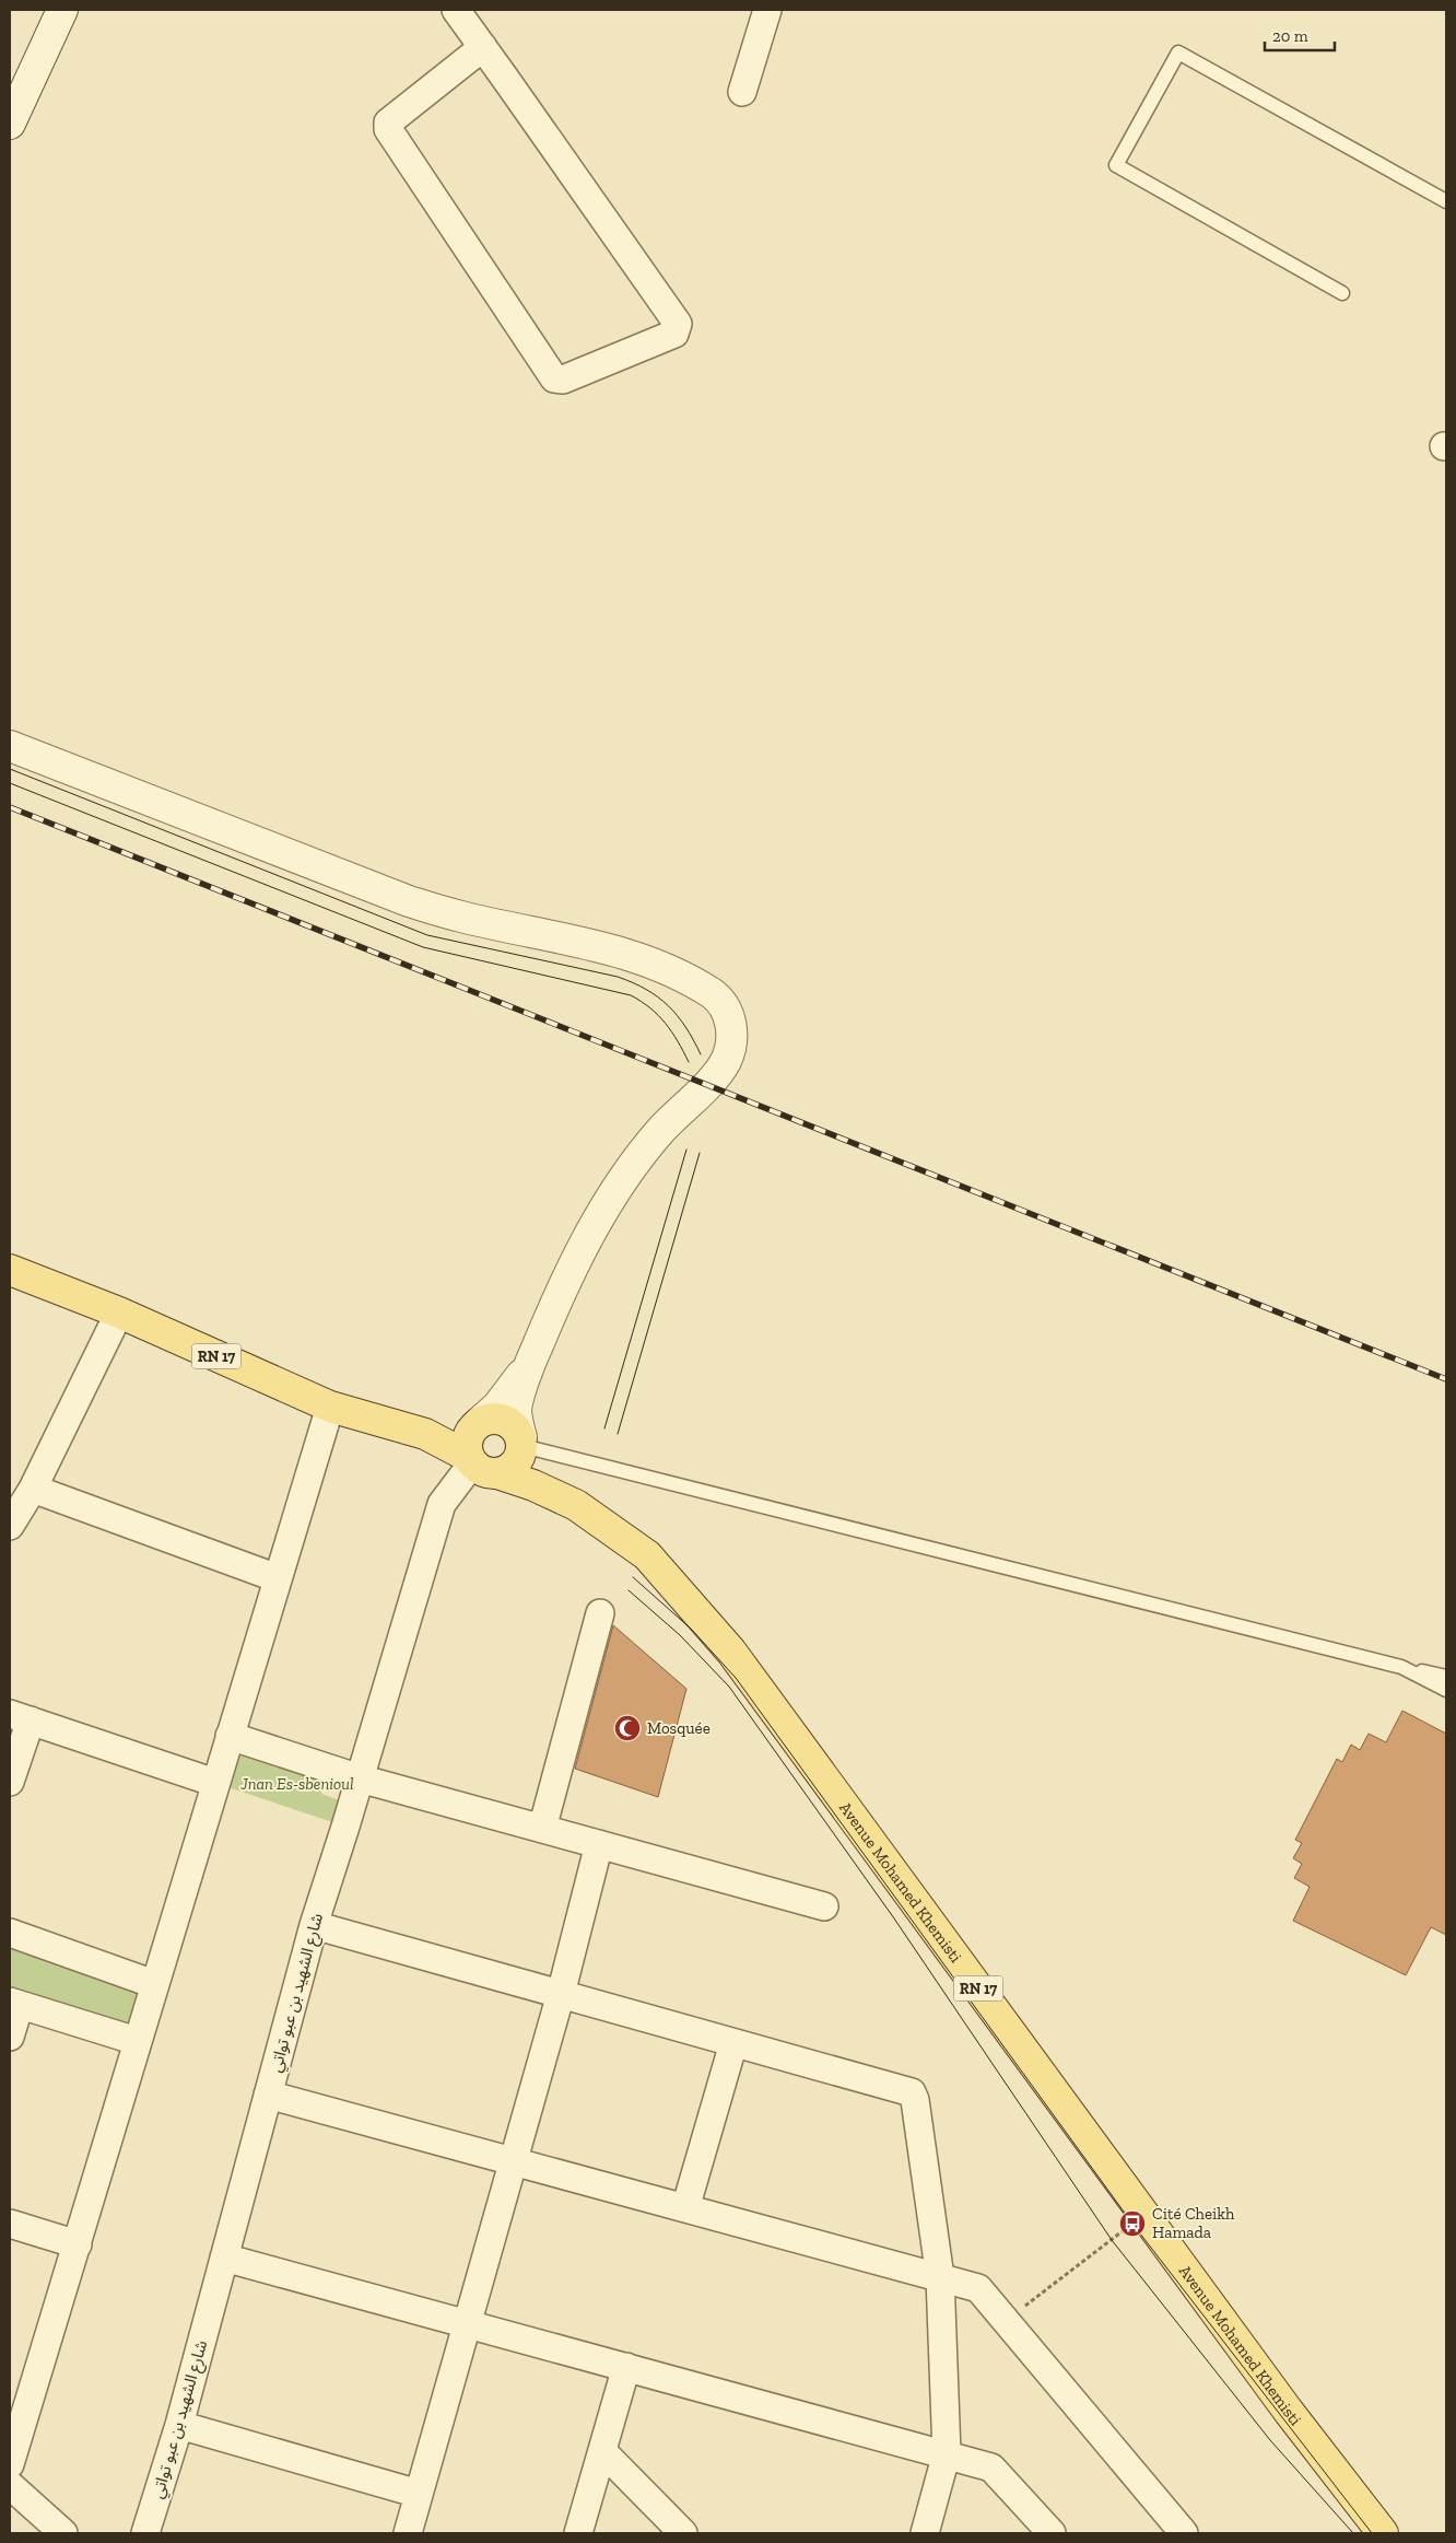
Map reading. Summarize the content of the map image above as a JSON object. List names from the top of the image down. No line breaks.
{"streets":{"main road":["RN 17","Avenue Mohamed Khemisti"],"street":["شارع الشهيد بن عبو تواتي"]},"crossings":[["RN 17","Avenue Mohamed Khemisti"],["Avenue Mohamed Khemisti","شارع الشهيد بن عبو تواتي"]],"parks":["Jnan Es-sbenioul"],"places":{"mosque":["Mosquée"],"bus stop":["Cité Cheikh Hamada"]},"scale_bar":"20 m"}
